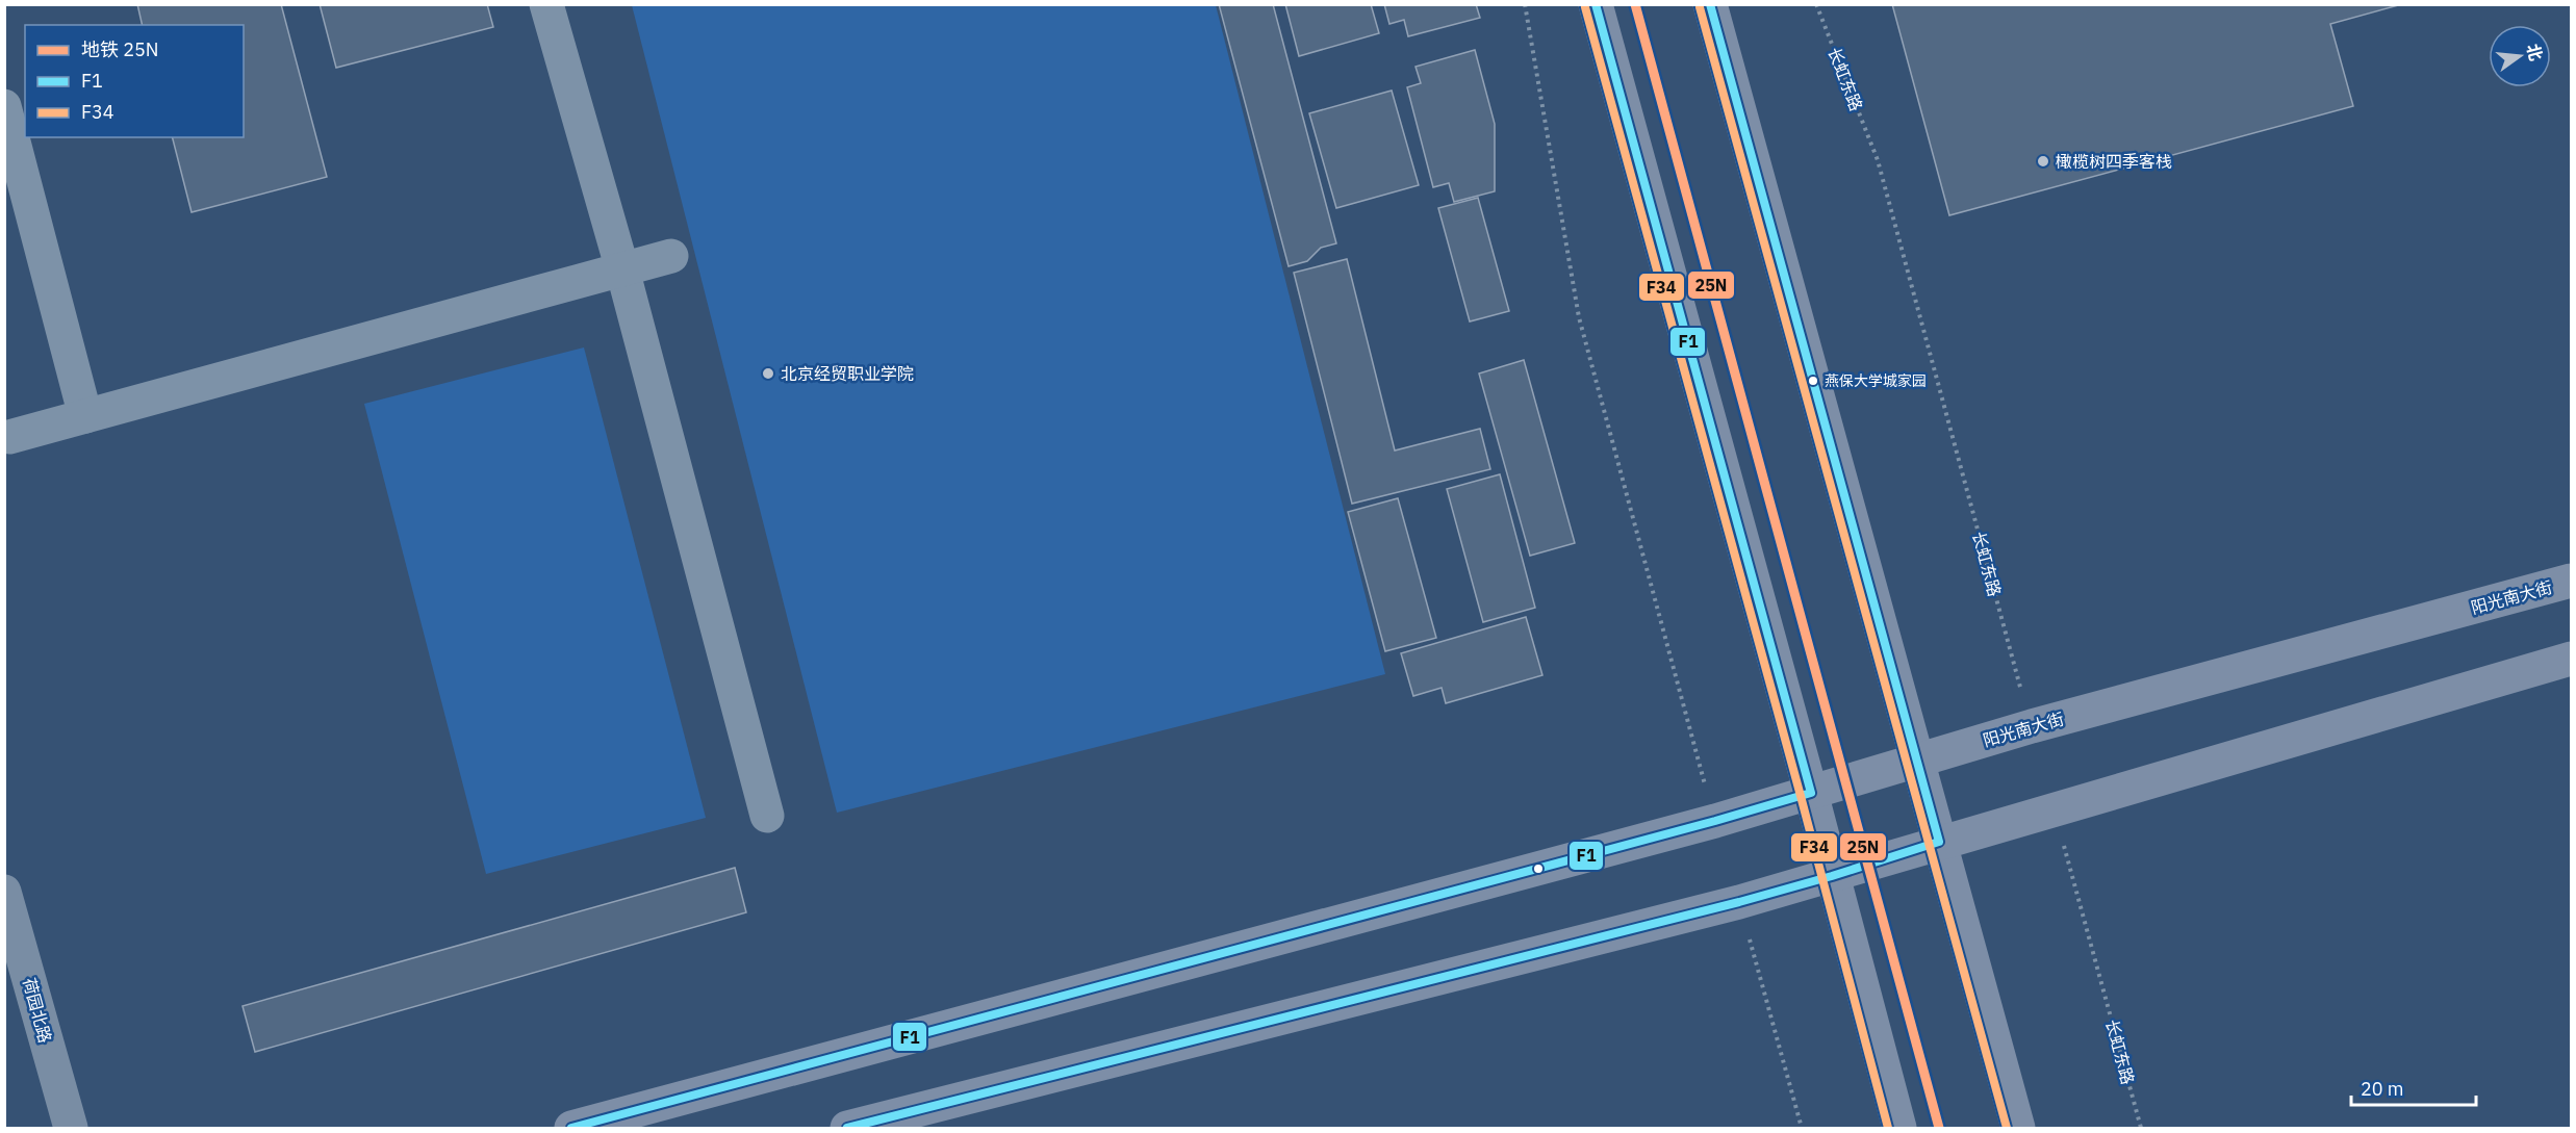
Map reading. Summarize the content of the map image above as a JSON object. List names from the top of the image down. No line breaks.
{"streets":{"main road":["阳光南大街"],"street":["荷园北路"],"path":["长虹东路"]},"crossings":[["长虹东路","阳光南大街"]],"places":["橄榄树四季客栈","北京经贸职业学院","燕保大学城家园"],"lines":["metro line 25N","transit line F1","transit line F34"],"legend":["地铁 25N","F1","F34"],"scale_bar":"20 m","north":"right"}
